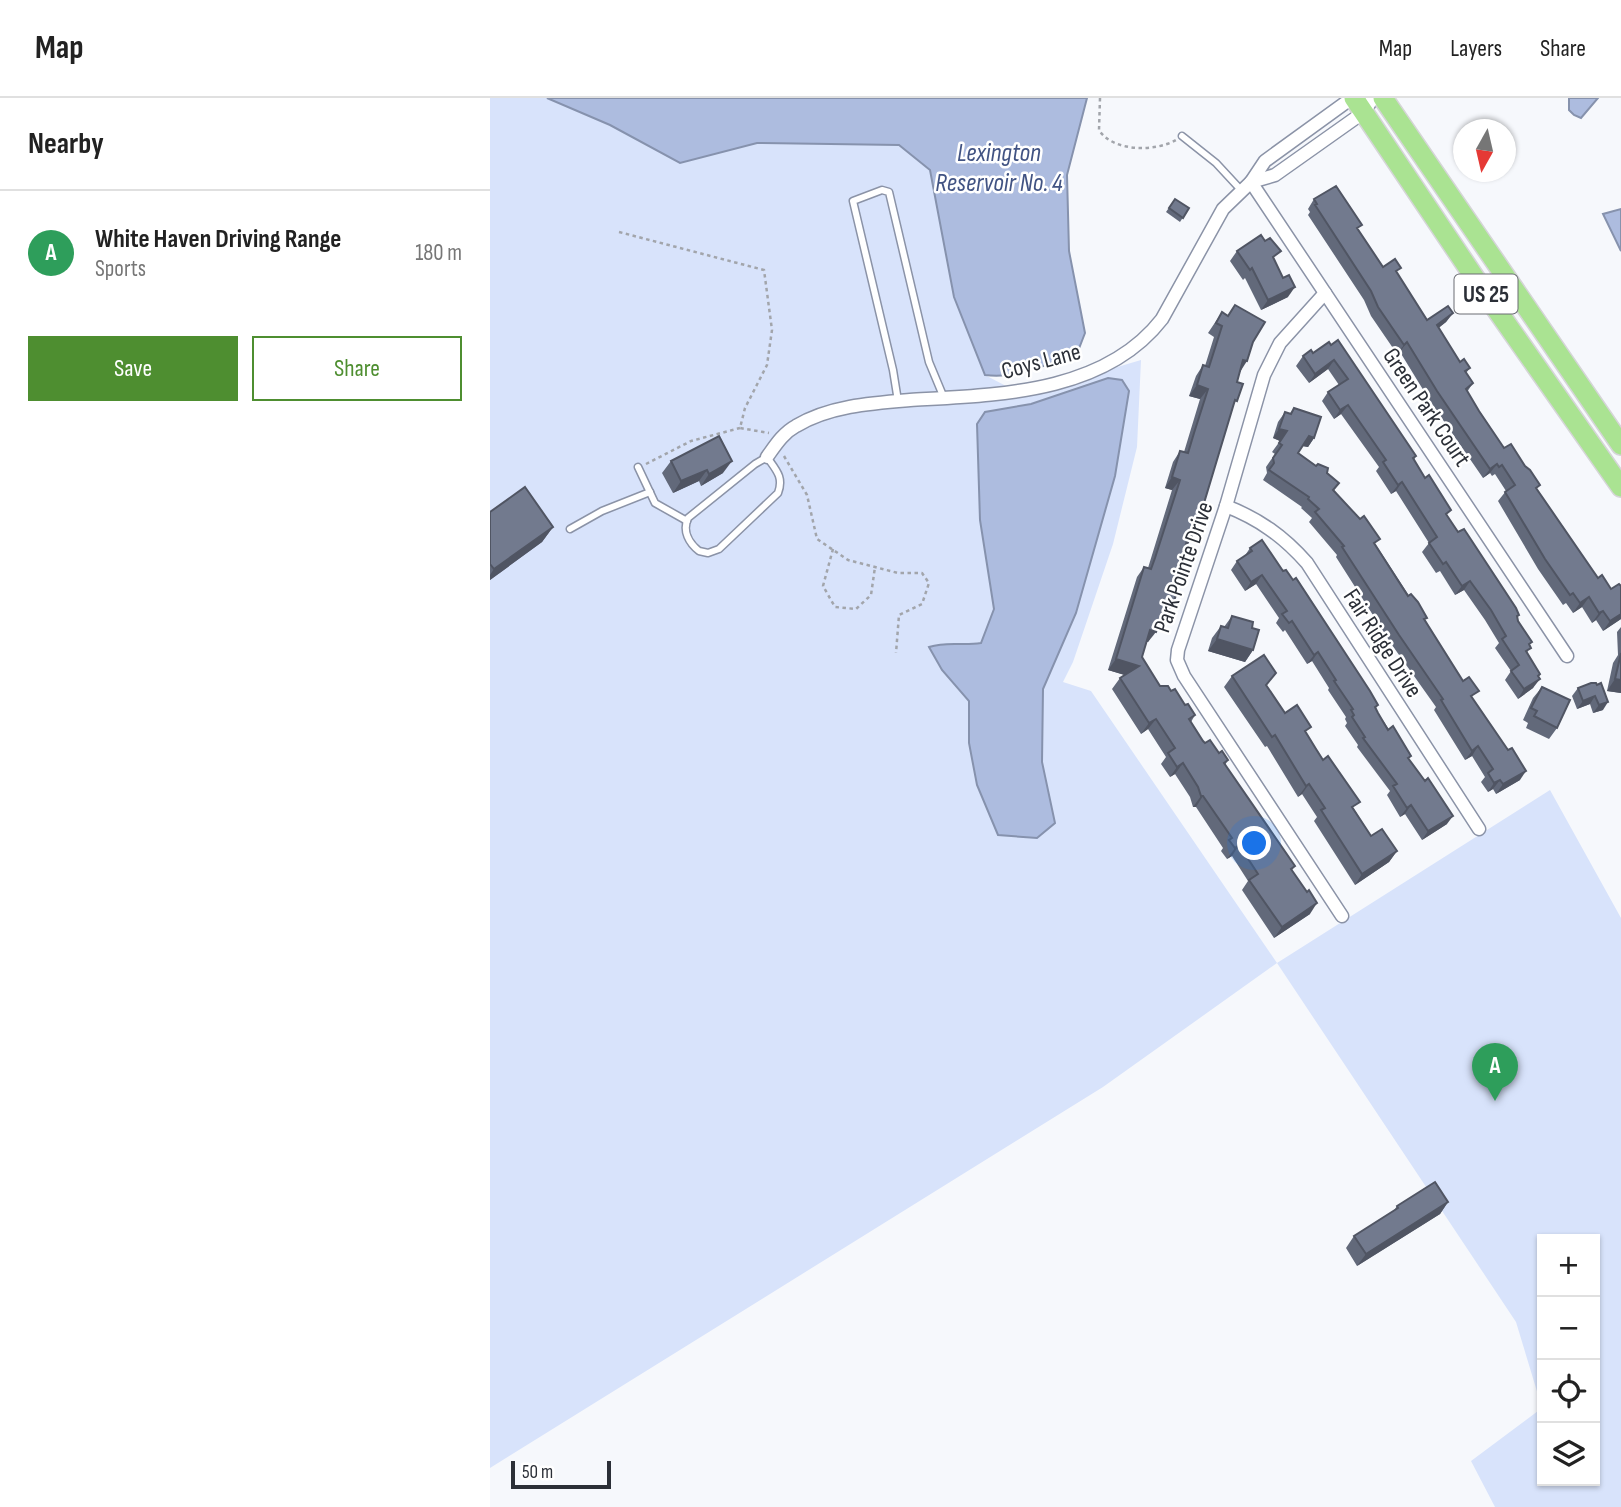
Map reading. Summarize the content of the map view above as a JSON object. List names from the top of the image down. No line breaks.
{"streets":{"highway":["US 25"],"street":["Coys Lane","Green Park Court","Park Pointe Drive","Fair Ridge Drive"]},"crossings":[["US 25","Coys Lane"],["Coys Lane","Green Park Court"],["Green Park Court","Park Pointe Drive"],["Park Pointe Drive","Fair Ridge Drive"]],"water":["Lexington Reservoir No. 4"],"scale_bar":"50 m","north":"bottom","page":{"header":"Map","nav":["Map","Layers","Share"],"heading":"Nearby","list":[{"mark":"A","name":"White Haven Driving Range","note":"Sports","value":"180 m"}],"buttons":["Save","Share"],"pins":"A","map_buttons":["+","−"],"scale":"50 m"}}
